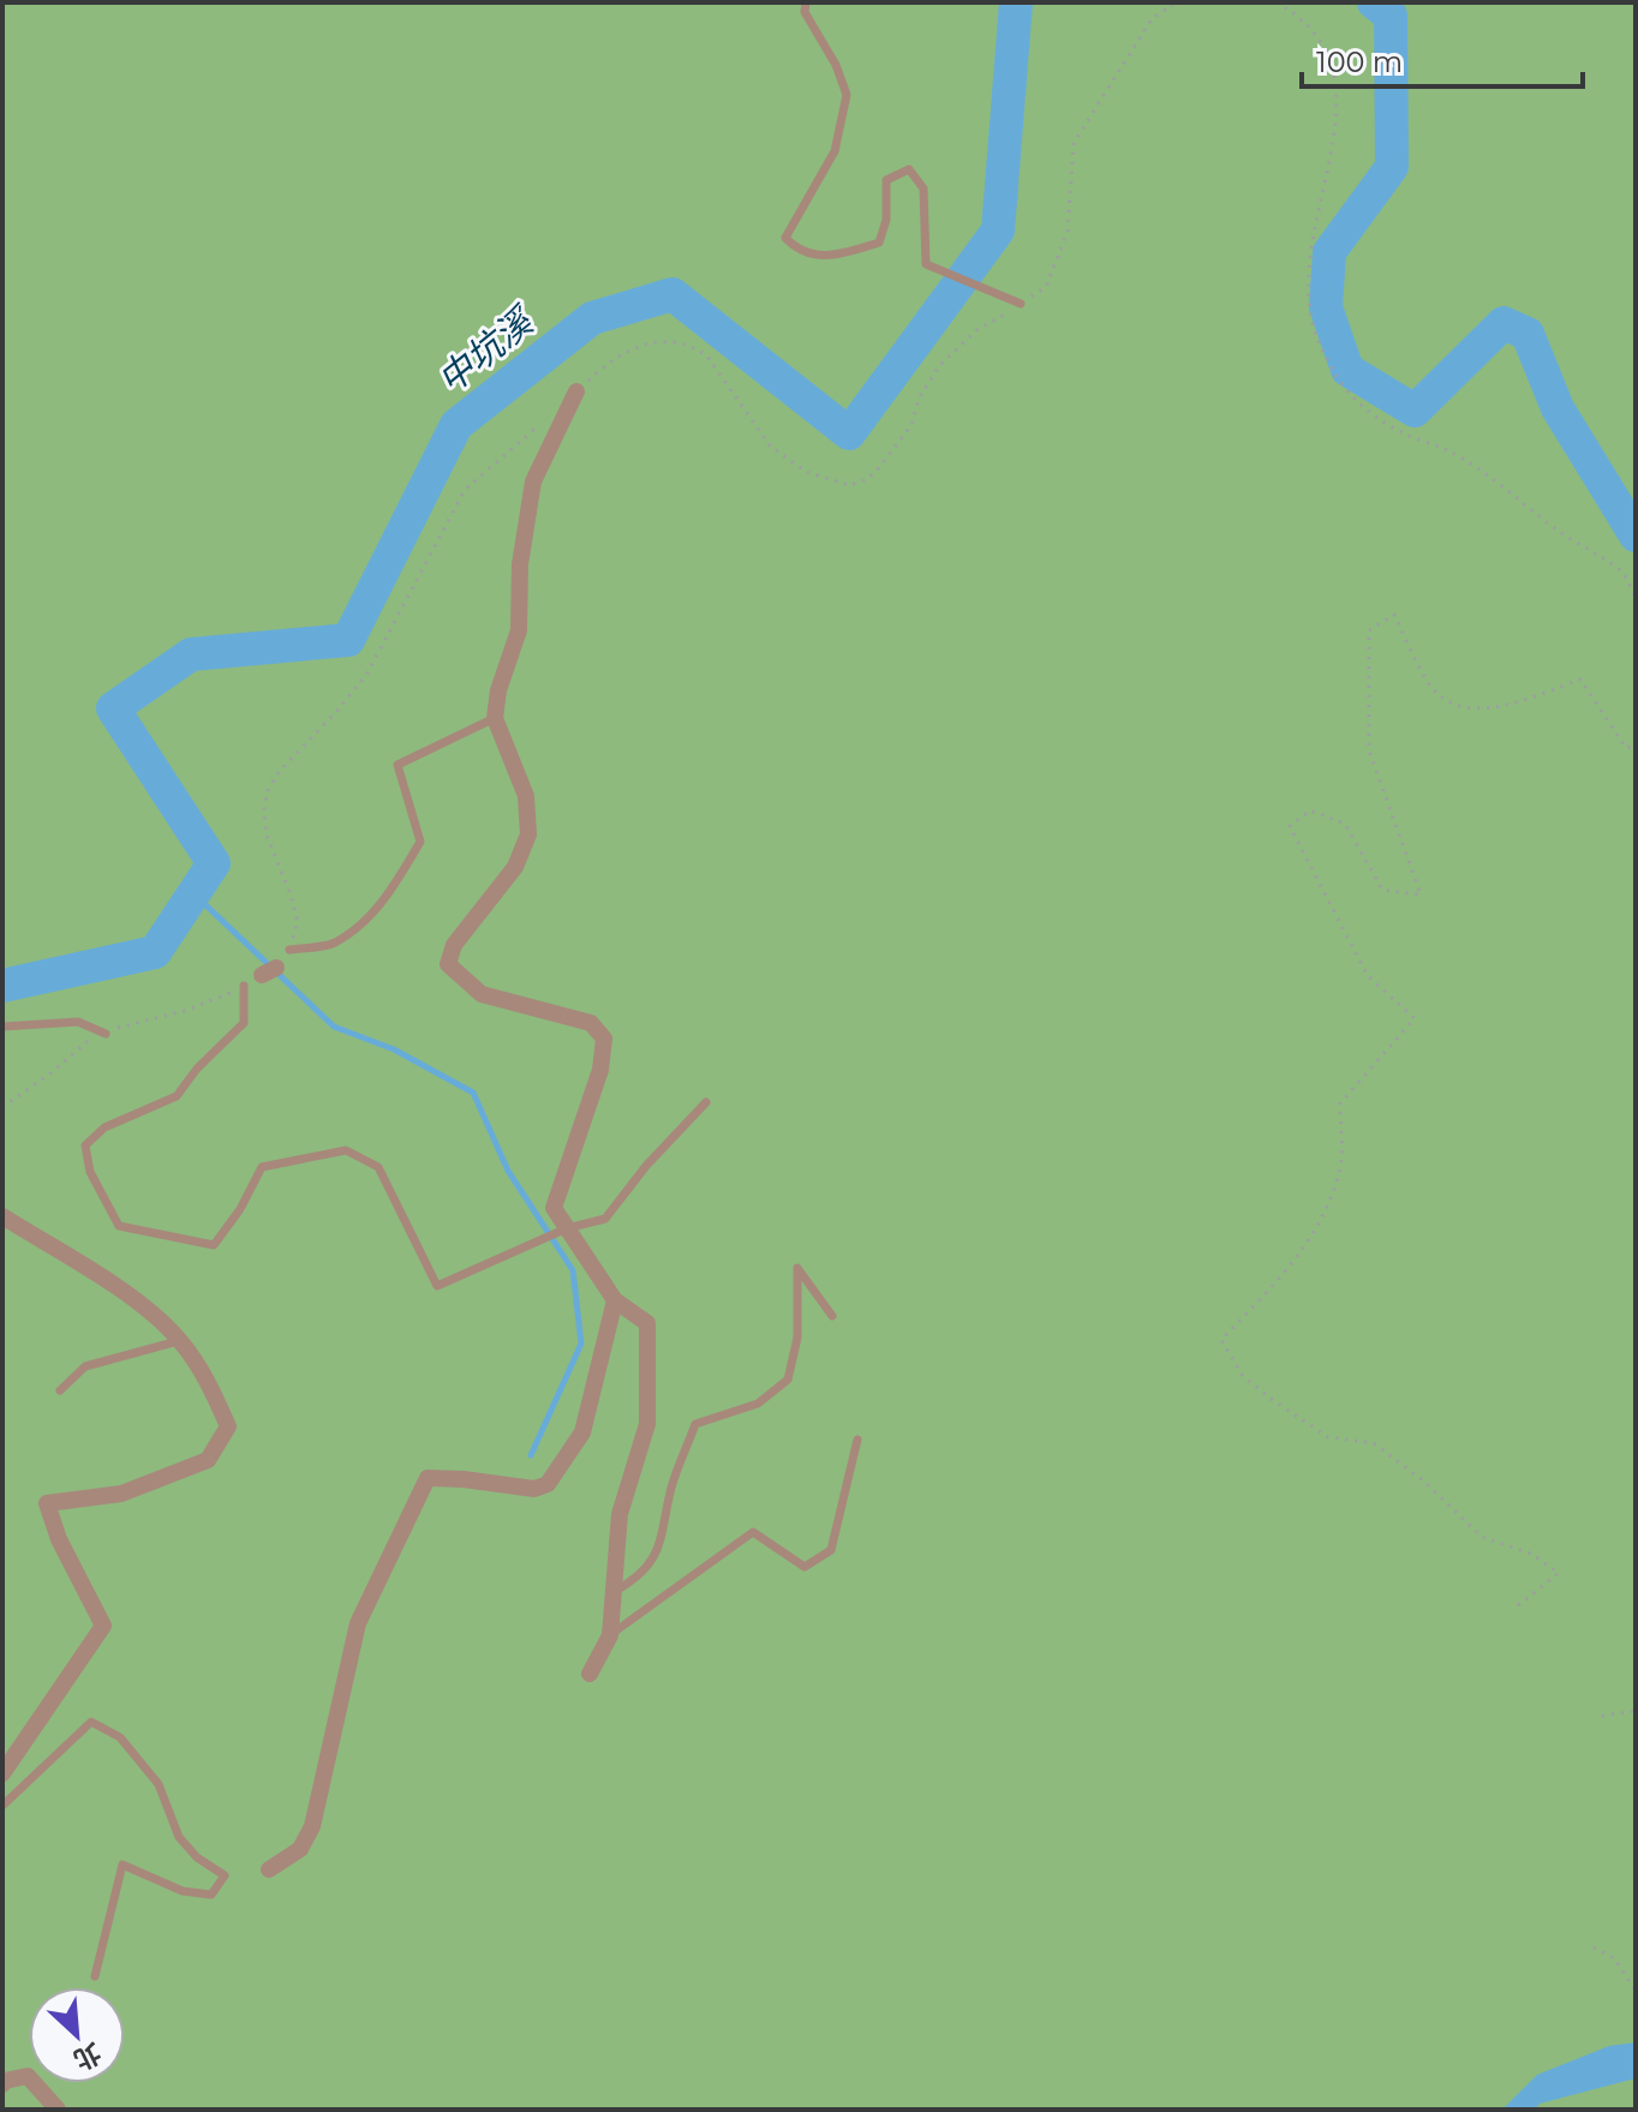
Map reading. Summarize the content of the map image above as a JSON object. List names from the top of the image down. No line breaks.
{"water":["中坑溪"],"scale_bar":"100 m","north":"bottom right"}
